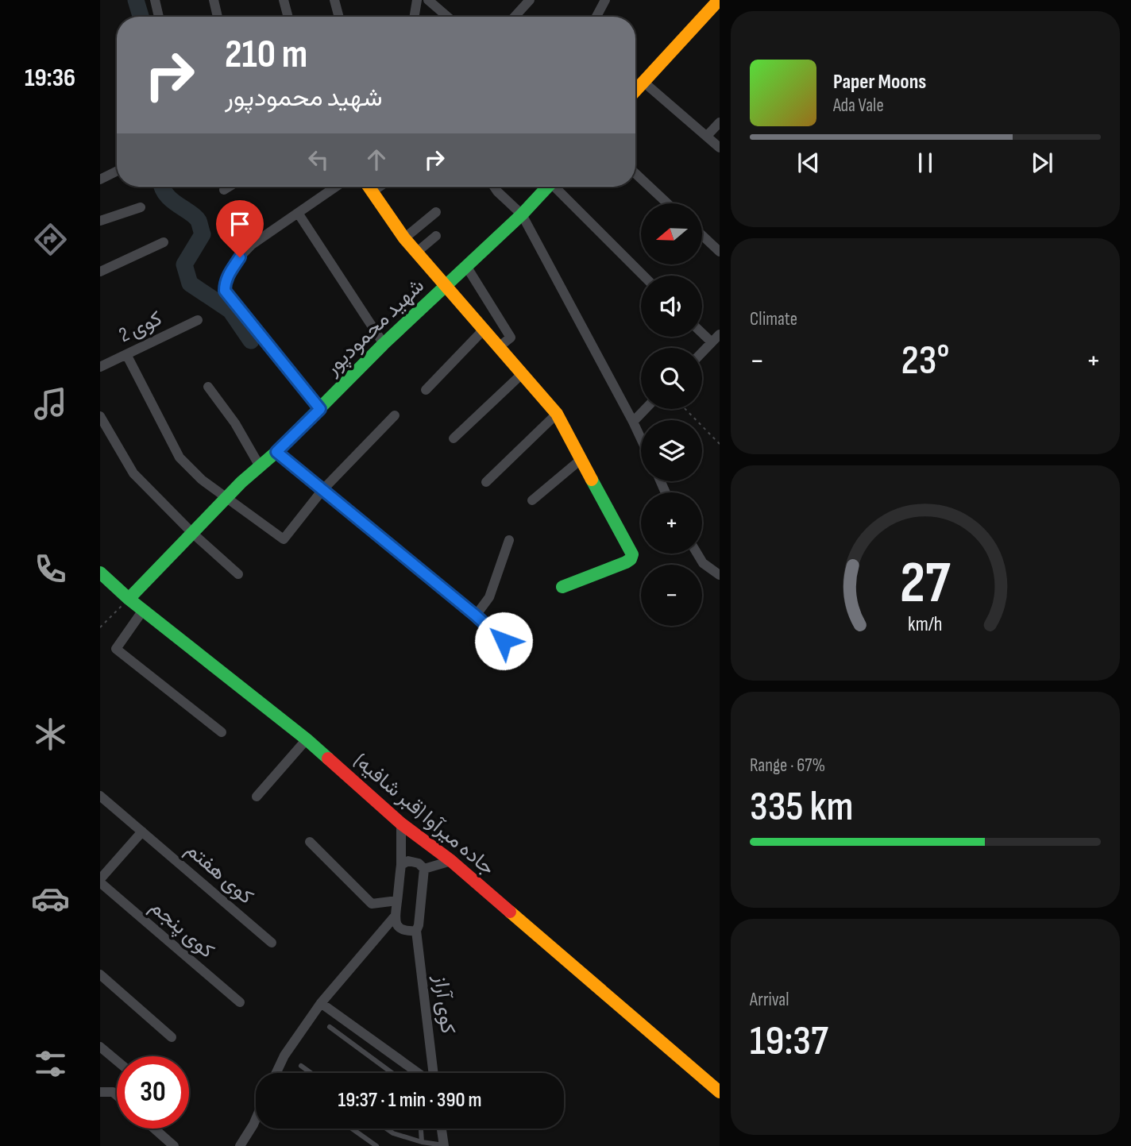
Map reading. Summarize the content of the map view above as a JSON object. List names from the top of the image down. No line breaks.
{"streets":{"street":["کوی 2","شهید محمودپور","جاده میرآوا (قبر شافیه)","کوی هفتم","کوی پنجم","کوی آراز"]},"crossings":[["شهید محمودپور","جاده میرآوا (قبر شافیه)"]],"north":"left","page":{"tabs":"19:36","turn":["210 m","شهید محمودپور"],"song":["Paper Moons","Ada Vale"],"map_buttons":["+","−"],"tile":["Climate",["Range · 67%","335 km"],["Arrival","19:37"]],"heat":["−","23°","+"],"limit":"30","trip":"19:37 · 1 min · 390 m","gauge":["27","km/h"]}}
